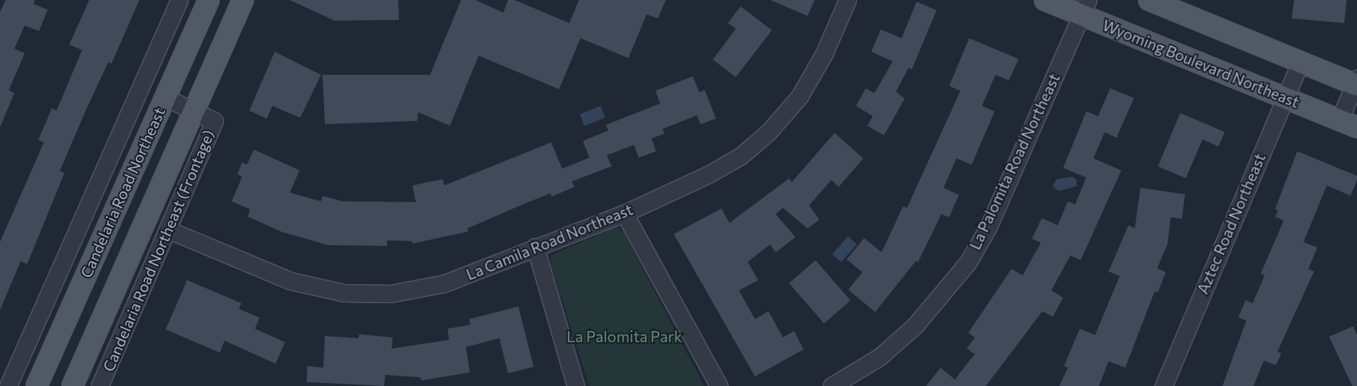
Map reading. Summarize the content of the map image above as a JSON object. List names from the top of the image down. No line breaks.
{"streets":{"main road":["Wyoming Boulevard Northeast","Candelaria Road Northeast"],"street":["La Palomita Road Northeast","Aztec Road Northeast","La Camila Road Northeast","Candelaria Road Northeast (Frontage)"]},"crossings":[["Wyoming Boulevard Northeast","La Palomita Road Northeast"],["Wyoming Boulevard Northeast","Aztec Road Northeast"],["Candelaria Road Northeast","Candelaria Road Northeast (Frontage)"],["La Camila Road Northeast","Candelaria Road Northeast (Frontage)"]],"parks":["La Palomita Park"]}
